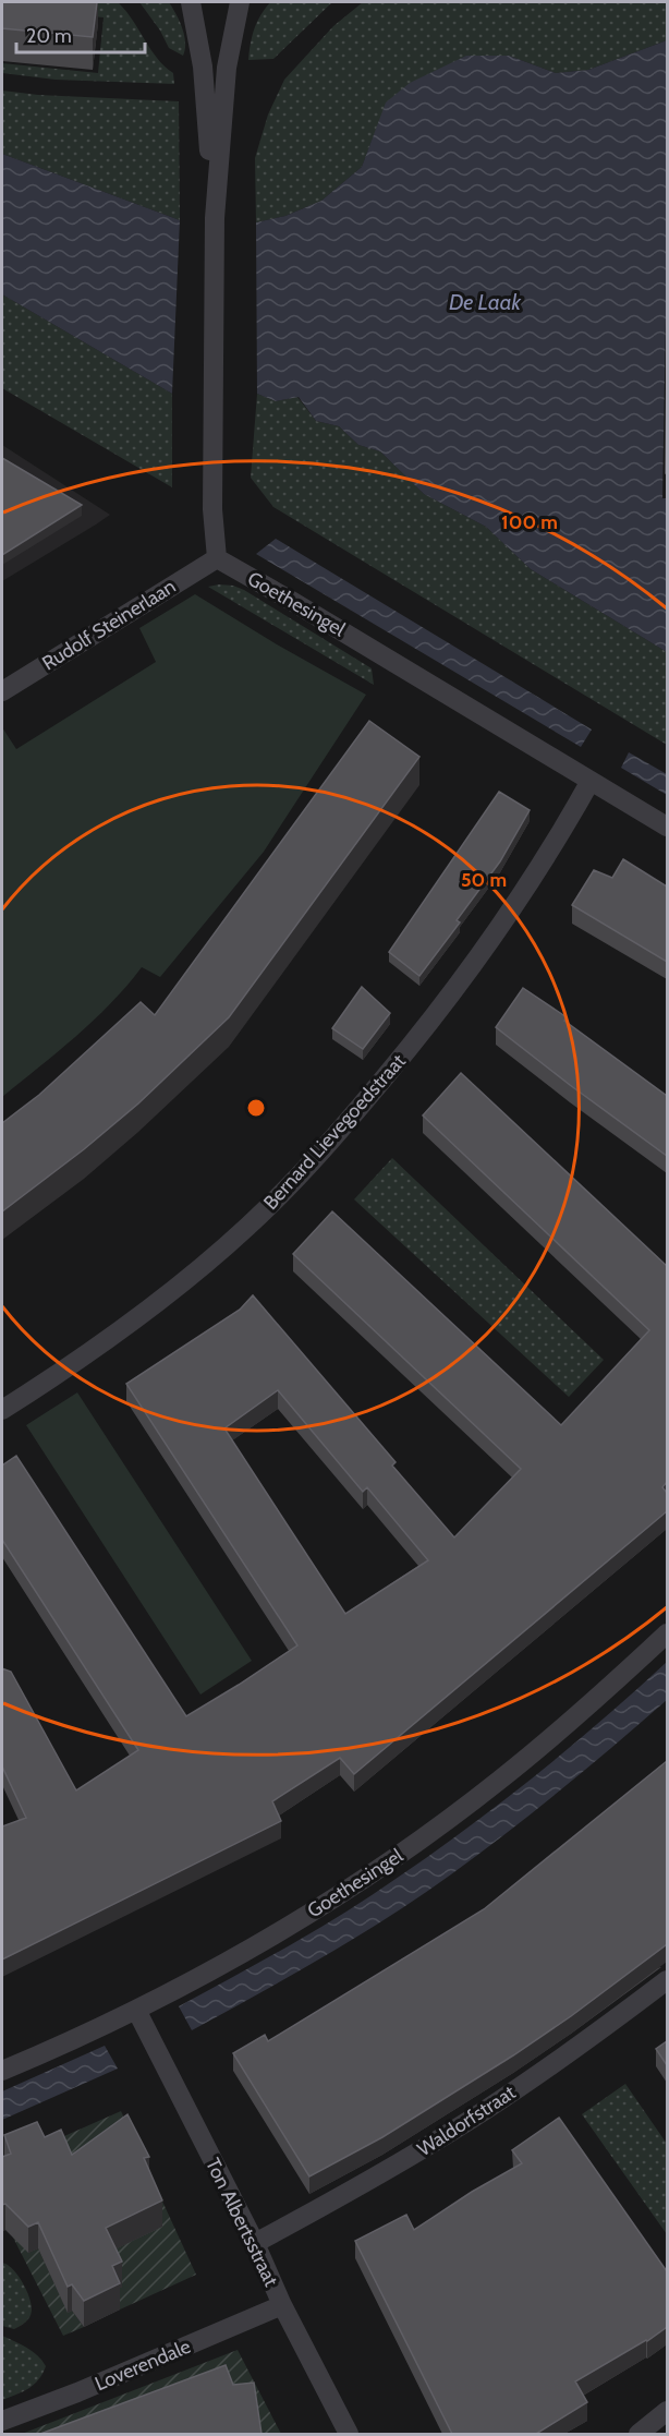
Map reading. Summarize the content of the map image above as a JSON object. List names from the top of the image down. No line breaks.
{"streets":{"street":["Goethesingel","Rudolf Steinerlaan","Bernard Lievegoedstraat","Waldorfstraat","Ton Albertsstraat","Loverendale"]},"crossings":[["Goethesingel","Rudolf Steinerlaan"],["Goethesingel","Bernard Lievegoedstraat"],["Goethesingel","Ton Albertsstraat"],["Waldorfstraat","Ton Albertsstraat"],["Ton Albertsstraat","Loverendale"]],"water":["De Laak"],"scale_bar":"20 m","rings":["100 m","50 m"]}
